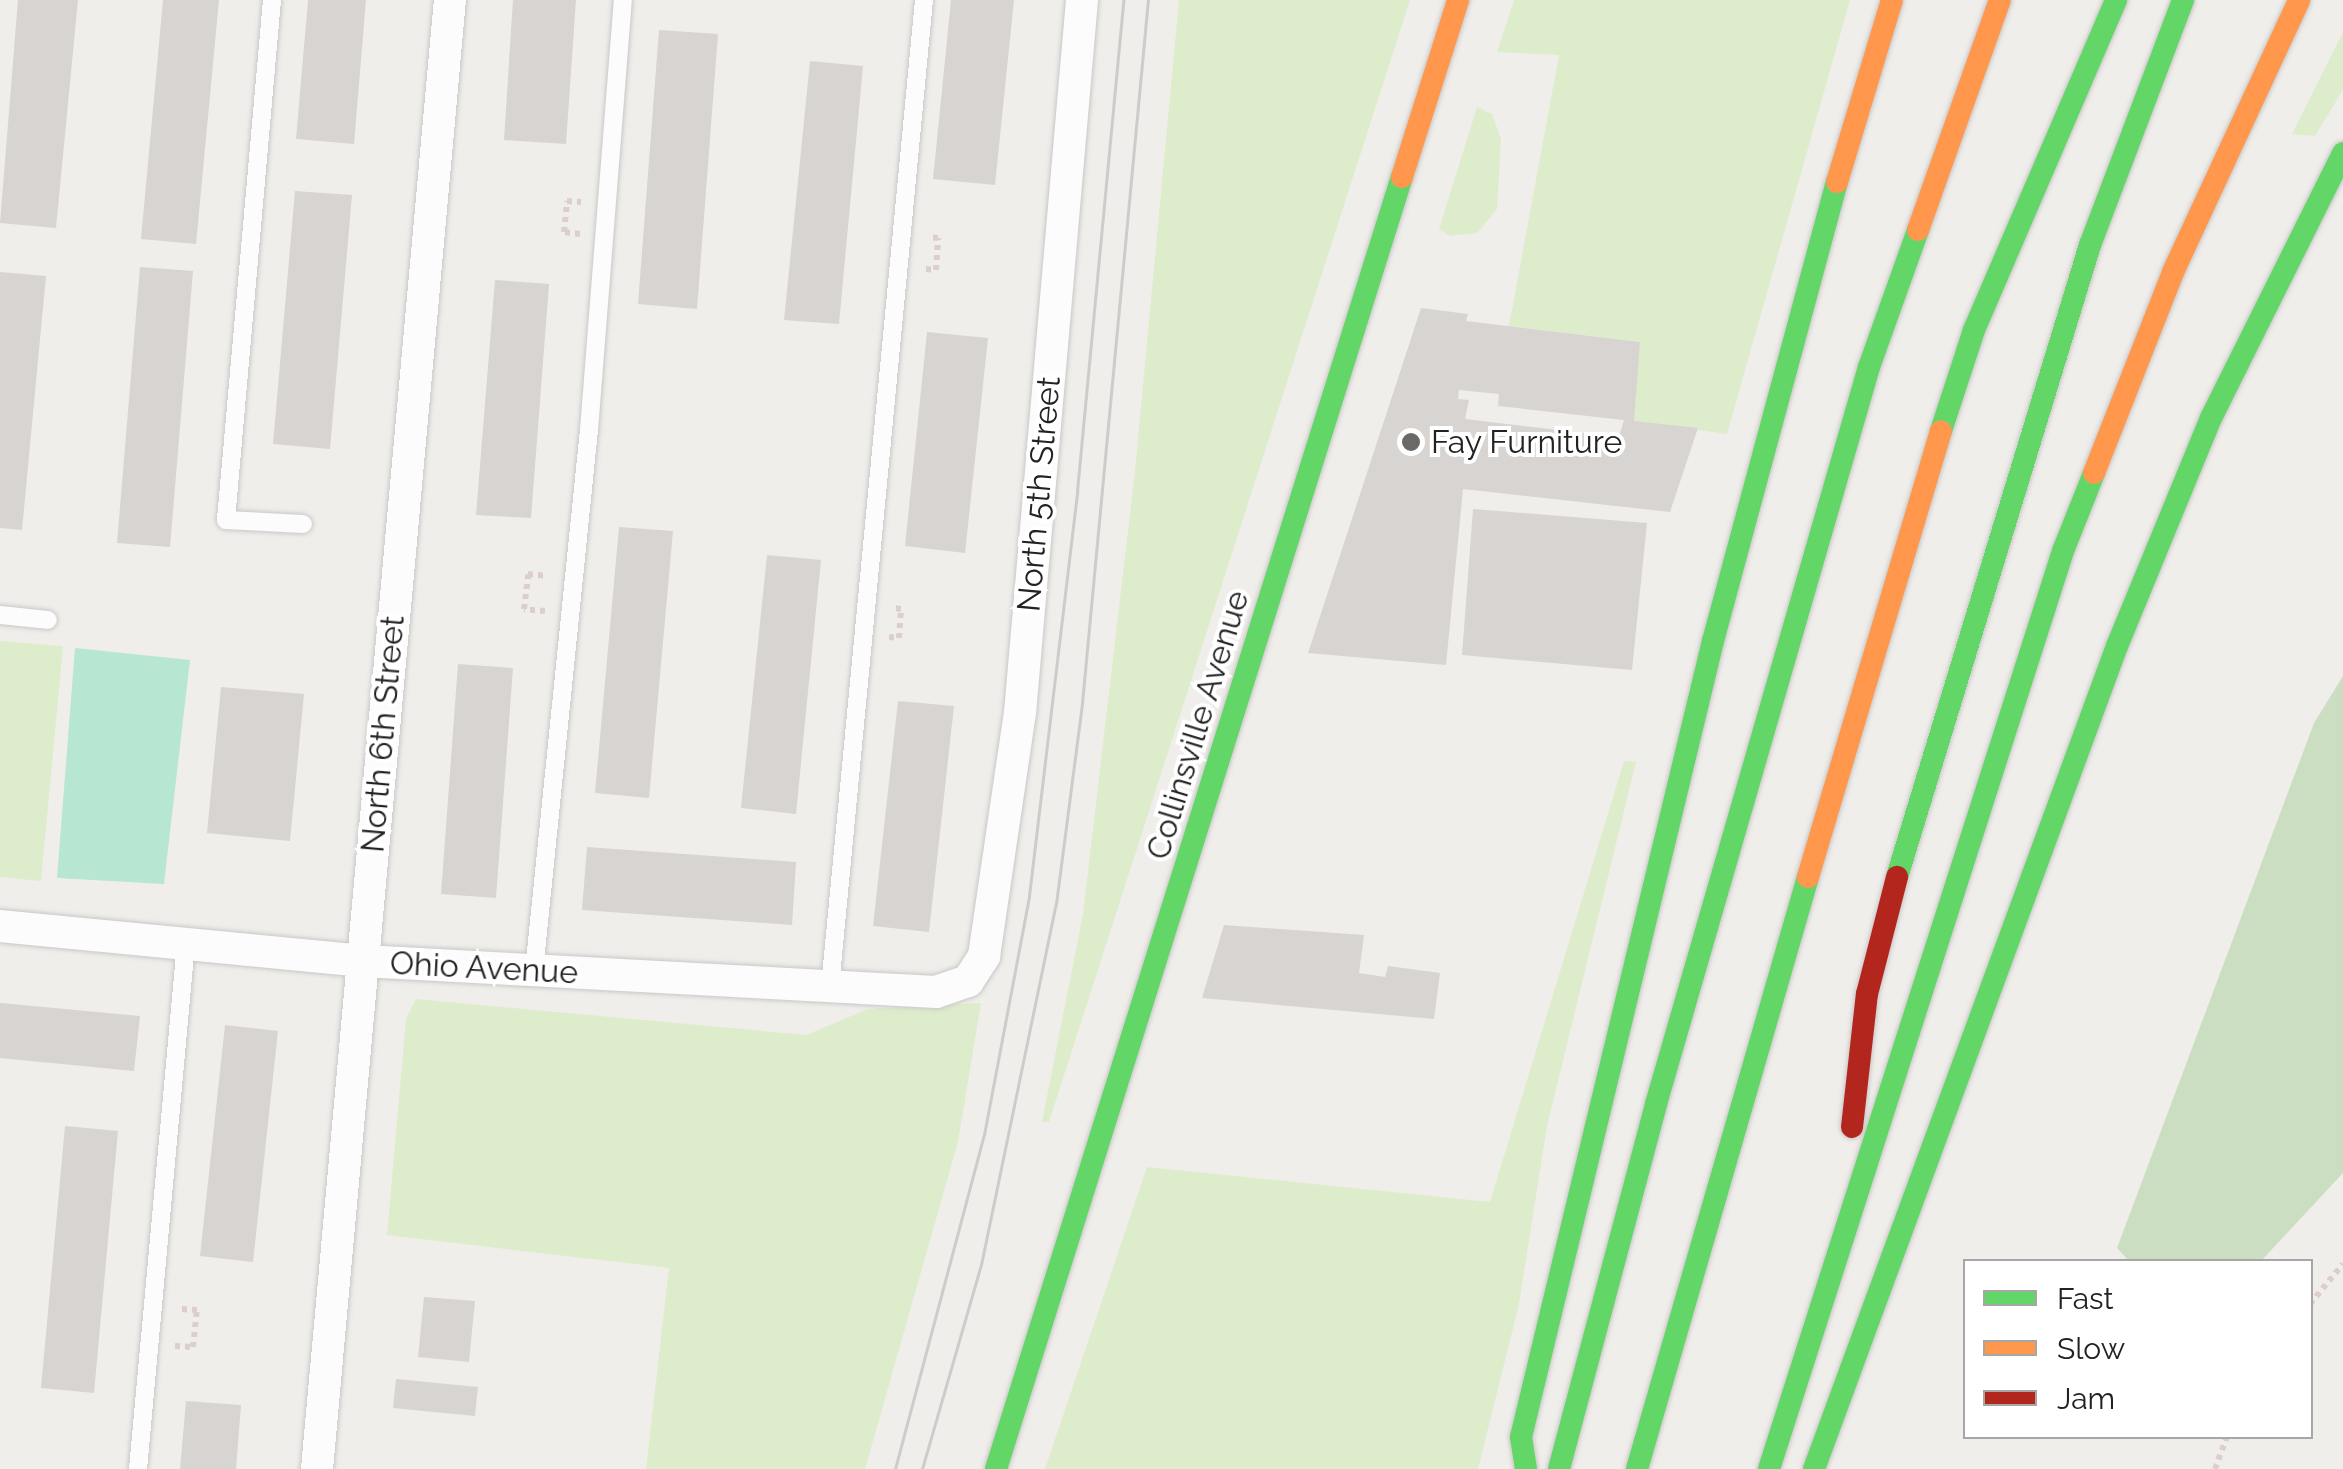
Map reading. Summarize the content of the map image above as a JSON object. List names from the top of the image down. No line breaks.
{"streets":{"main road":["Collinsville Avenue"],"street":["North 5th Street","North 6th Street","Ohio Avenue"]},"crossings":[["North 5th Street","Ohio Avenue"],["North 6th Street","Ohio Avenue"]],"places":["Fay Furniture"],"legend":["Fast","Slow","Jam"]}
